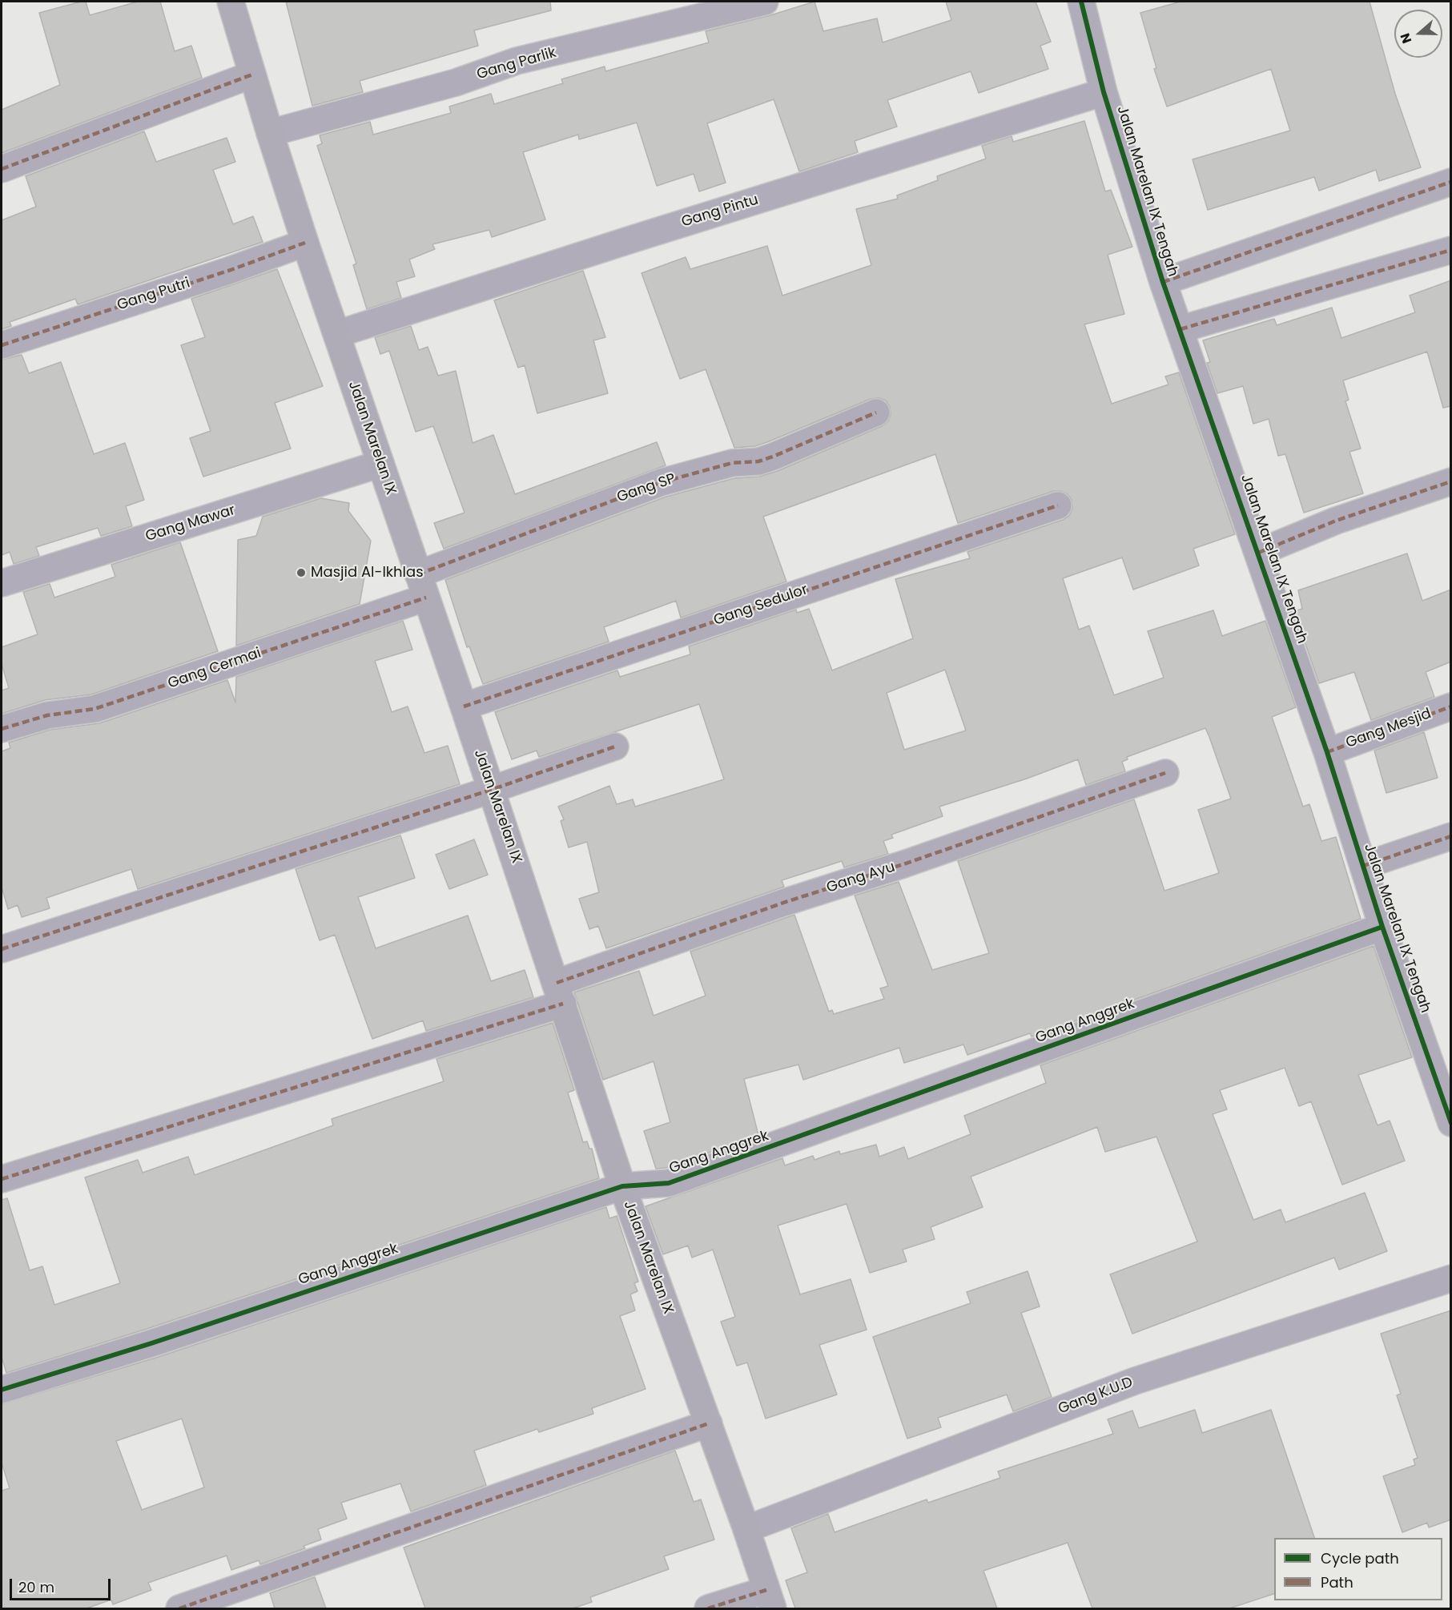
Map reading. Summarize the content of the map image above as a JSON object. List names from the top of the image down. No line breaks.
{"streets":{"main road":["Jalan Marelan IX"],"street":["Gang Parlik","Jalan Marelan IX Tengah","Gang Pintu","Gang Putri","Gang SP","Gang Mawar","Gang Sedulor","Gang Cermai","Gang Mesjid","Gang Ayu","Gang Anggrek","Gang K.U.D"]},"crossings":[["Gang Parlik","Jalan Marelan IX"],["Jalan Marelan IX Tengah","Gang Pintu"],["Jalan Marelan IX Tengah","Gang Mesjid"],["Jalan Marelan IX Tengah","Gang Anggrek"],["Gang Pintu","Jalan Marelan IX"],["Gang Putri","Jalan Marelan IX"],["Jalan Marelan IX","Gang SP"],["Jalan Marelan IX","Gang Mawar"],["Jalan Marelan IX","Gang Sedulor"],["Jalan Marelan IX","Gang Cermai"],["Jalan Marelan IX","Gang Ayu"],["Jalan Marelan IX","Gang Anggrek"],["Jalan Marelan IX","Gang K.U.D"],["Gang SP","Gang Cermai"]],"places":["Masjid Al-Ikhlas"],"legend":["Cycle path","Path"],"scale_bar":"20 m","north":"left"}
